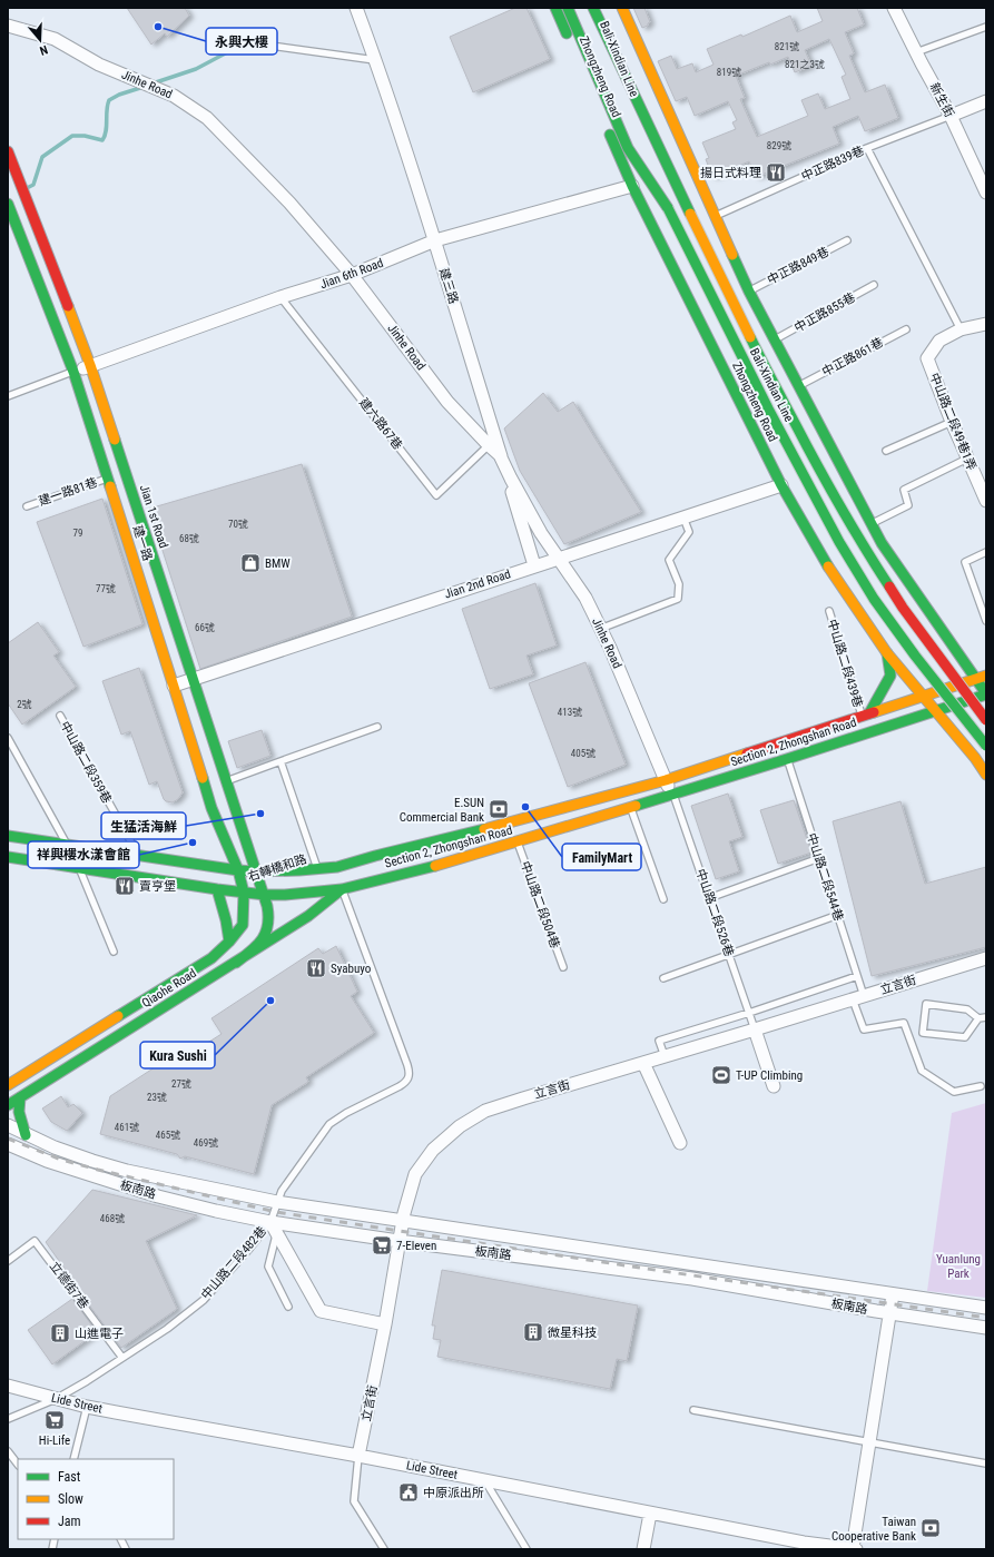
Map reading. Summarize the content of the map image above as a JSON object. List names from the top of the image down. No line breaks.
{"streets":{"main road":["Bali-Xindian Line","Zhongzheng Road","Jian 1st Road","建一路","Section 2, Zhongshan Road","右轉橋和路","Qiaohe Road"],"street":["Jinhe Road","新生街","Jian 6th Road","建三路","中山路二段49巷1弄","Jian 2nd Road","立言街","板南路","Lide Street"],"lane":["中正路839巷","中正路849巷","中正路855巷","中正路861巷","建六路67巷","建一路81巷","中山路二段439巷","中山路二段359巷","中山路二段544巷","中山路二段504巷","中山路二段526巷","中山路二段482巷","立德街7巷"]},"crossings":[["Zhongzheng Road","Jian 6th Road"],["Zhongzheng Road","Jian 2nd Road"],["Zhongzheng Road","Section 2, Zhongshan Road"],["Jinhe Road","Jian 6th Road"],["Jinhe Road","建三路"],["Jinhe Road","建六路67巷"],["Jinhe Road","Jian 2nd Road"],["Jinhe Road","Section 2, Zhongshan Road"],["Jinhe Road","中山路二段526巷"],["新生街","中正路839巷"],["Jian 6th Road","建三路"],["Jian 6th Road","建六路67巷"],["Jian 6th Road","Jian 1st Road"],["Jian 6th Road","建一路"],["建三路","Jian 2nd Road"],["建一路81巷","建一路"],["Jian 1st Road","Jian 2nd Road"],["Jian 1st Road","Section 2, Zhongshan Road"],["Jian 1st Road","右轉橋和路"],["Jian 1st Road","Qiaohe Road"],["建一路","Jian 2nd Road"],["建一路","Section 2, Zhongshan Road"],["建一路","Qiaohe Road"],["中山路二段439巷","Section 2, Zhongshan Road"],["Section 2, Zhongshan Road","中山路二段359巷"],["Section 2, Zhongshan Road","右轉橋和路"],["Section 2, Zhongshan Road","中山路二段544巷"],["Section 2, Zhongshan Road","中山路二段504巷"],["Section 2, Zhongshan Road","中山路二段526巷"],["Section 2, Zhongshan Road","Qiaohe Road"],["Section 2, Zhongshan Road","中山路二段482巷"],["中山路二段544巷","立言街"],["中山路二段526巷","立言街"],["立言街","板南路"],["立言街","Lide Street"],["Qiaohe Road","中山路二段482巷"],["板南路","中山路二段482巷"],["中山路二段482巷","立德街7巷"],["中山路二段482巷","Lide Street"]],"parks":["Yuanlung Park"],"places":{"other":["永興大樓","FamilyMart","生猛活海鮮","祥興樓水漾會館","Kura Sushi"],"restaurant":["揚日式料理","賣亨堡","Syabuyo"],"shop":["BMW"],"bank":["E.SUN Commercial Bank","Taiwan Cooperative Bank"],"sports":["T-UP Climbing"],"supermarket":["7-Eleven","Hi-Life"],"building":["微星科技","山進電子"],"public building":["中原派出所"]},"house_numbers":["821號","821之3號","819號","829號","70號","79","68號","77號","66號","2號","413號","405號","27號","23號","461號","465號","469號","468號"],"legend":["Fast","Slow","Jam"],"north":"bottom"}
